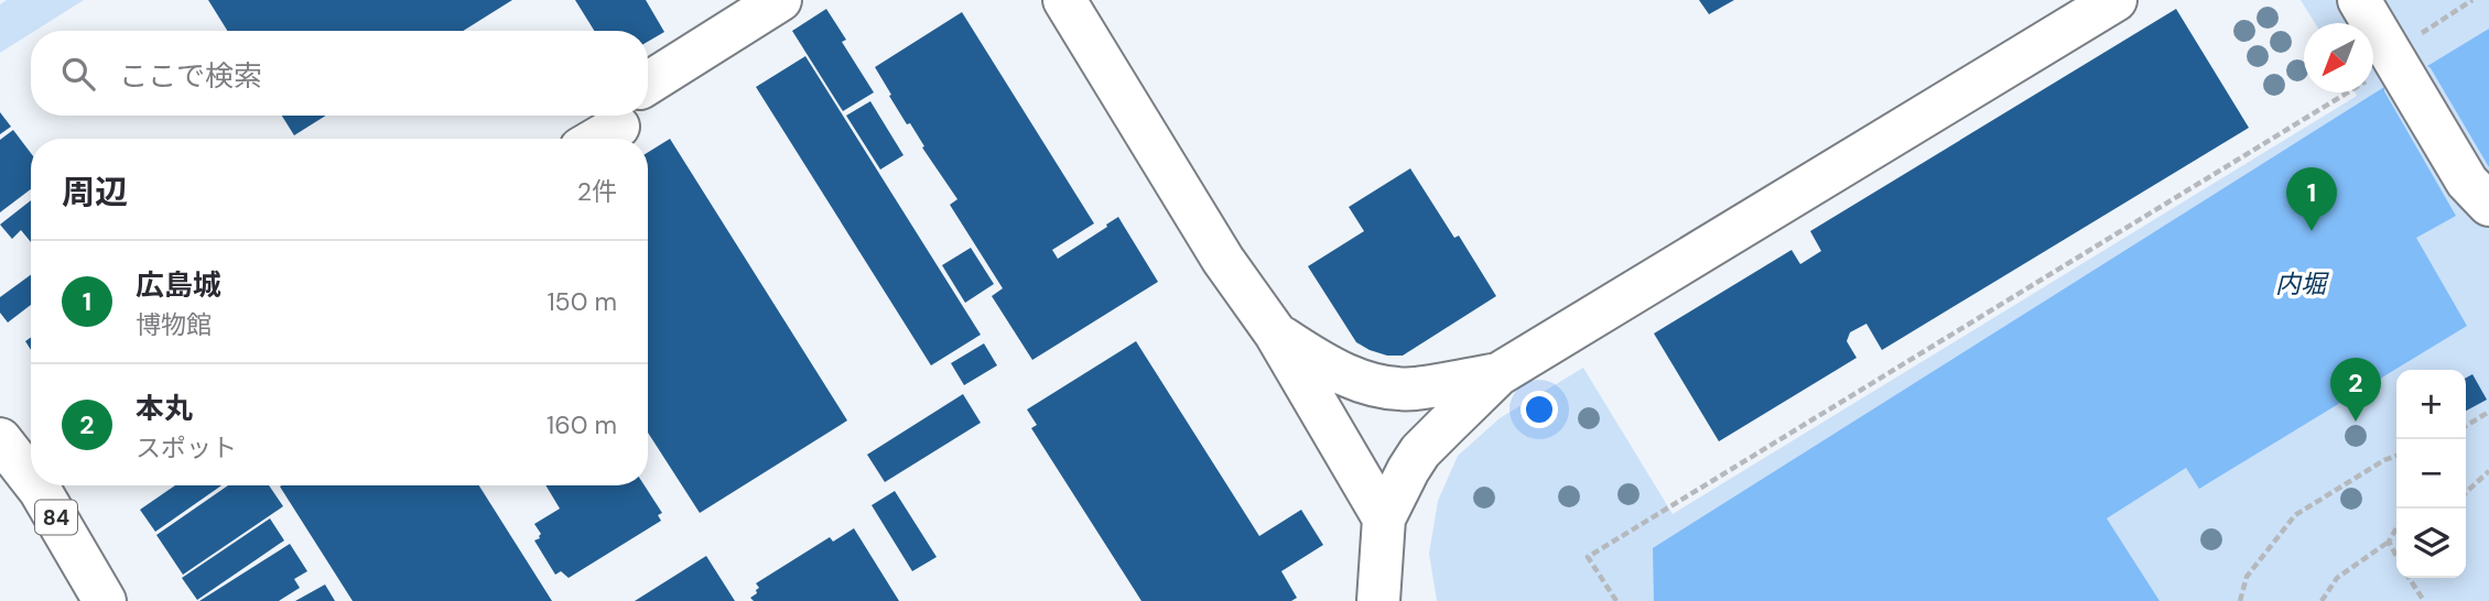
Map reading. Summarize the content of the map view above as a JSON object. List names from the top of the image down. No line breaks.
{"streets":{"street":["84"]},"water":["内堀"],"north":"bottom left","page":{"search":"ここで検索","heading":["周辺","2件"],"pins":["1","2"],"list":[{"mark":"1","name":"広島城","note":"博物館","value":"150 m"},{"mark":"2","name":"本丸","note":"スポット","value":"160 m"}],"map_buttons":["+","−"]}}
